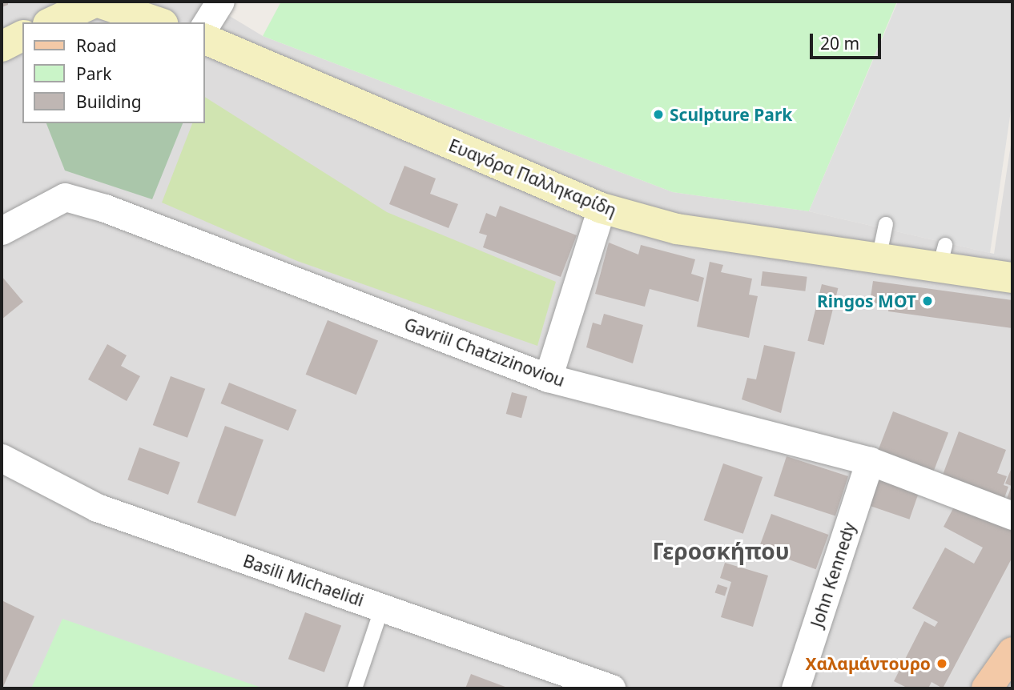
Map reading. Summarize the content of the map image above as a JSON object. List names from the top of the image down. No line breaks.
{"streets":{"main road":["Ευαγόρα Παλληκαρίδη"],"street":["Gavriil Chatzizinoviou","John Kennedy","Basili Michaelidi"]},"crossings":[["Gavriil Chatzizinoviou","John Kennedy"]],"districts":["Γεροσκήπου"],"places":["Sculpture Park","Ringos MOT","Χαλαμάντουρο"],"legend":["Road","Park","Building"],"scale_bar":"20 m"}
